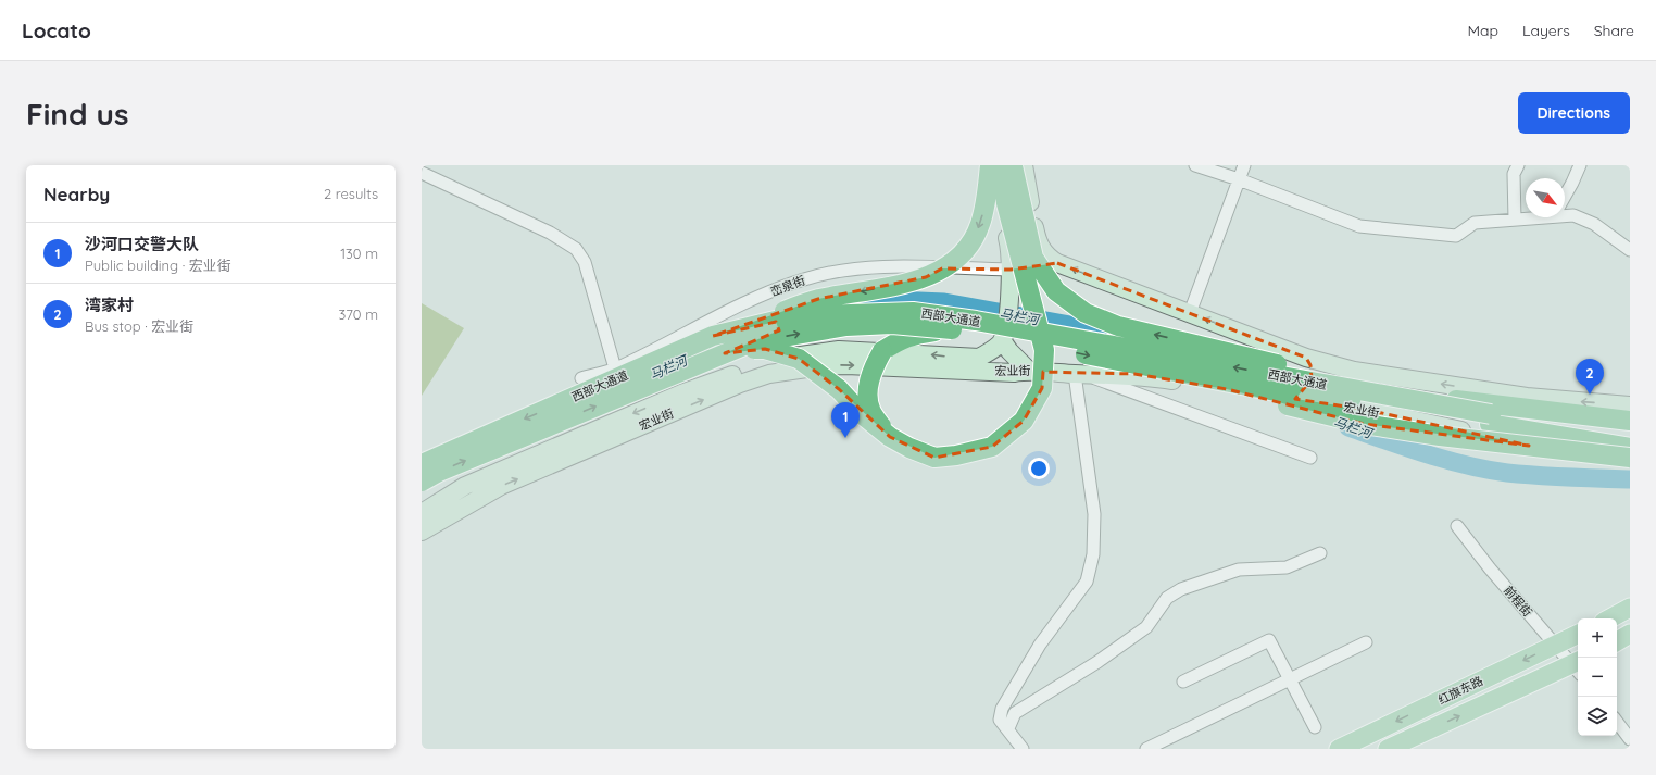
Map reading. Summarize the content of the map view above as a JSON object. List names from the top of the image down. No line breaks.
{"streets":{"highway":["西部大通道"],"main road":["宏业街","红旗东路"],"street":["峦泉街","前程街"]},"crossings":[["前程街","红旗东路"]],"water":["马栏河"],"north":"bottom right","page":{"header":"Locato","nav":["Map","Layers","Share"],"buttons":"Directions","title":"Find us","heading":["Nearby","2 results"],"list":[{"mark":"1","name":"沙河口交警大队","note":"Public building · 宏业街","value":"130 m"},{"mark":"2","name":"湾家村","note":"Bus stop · 宏业街","value":"370 m"}],"pins":["2","1"],"map_buttons":["+","−"]}}
